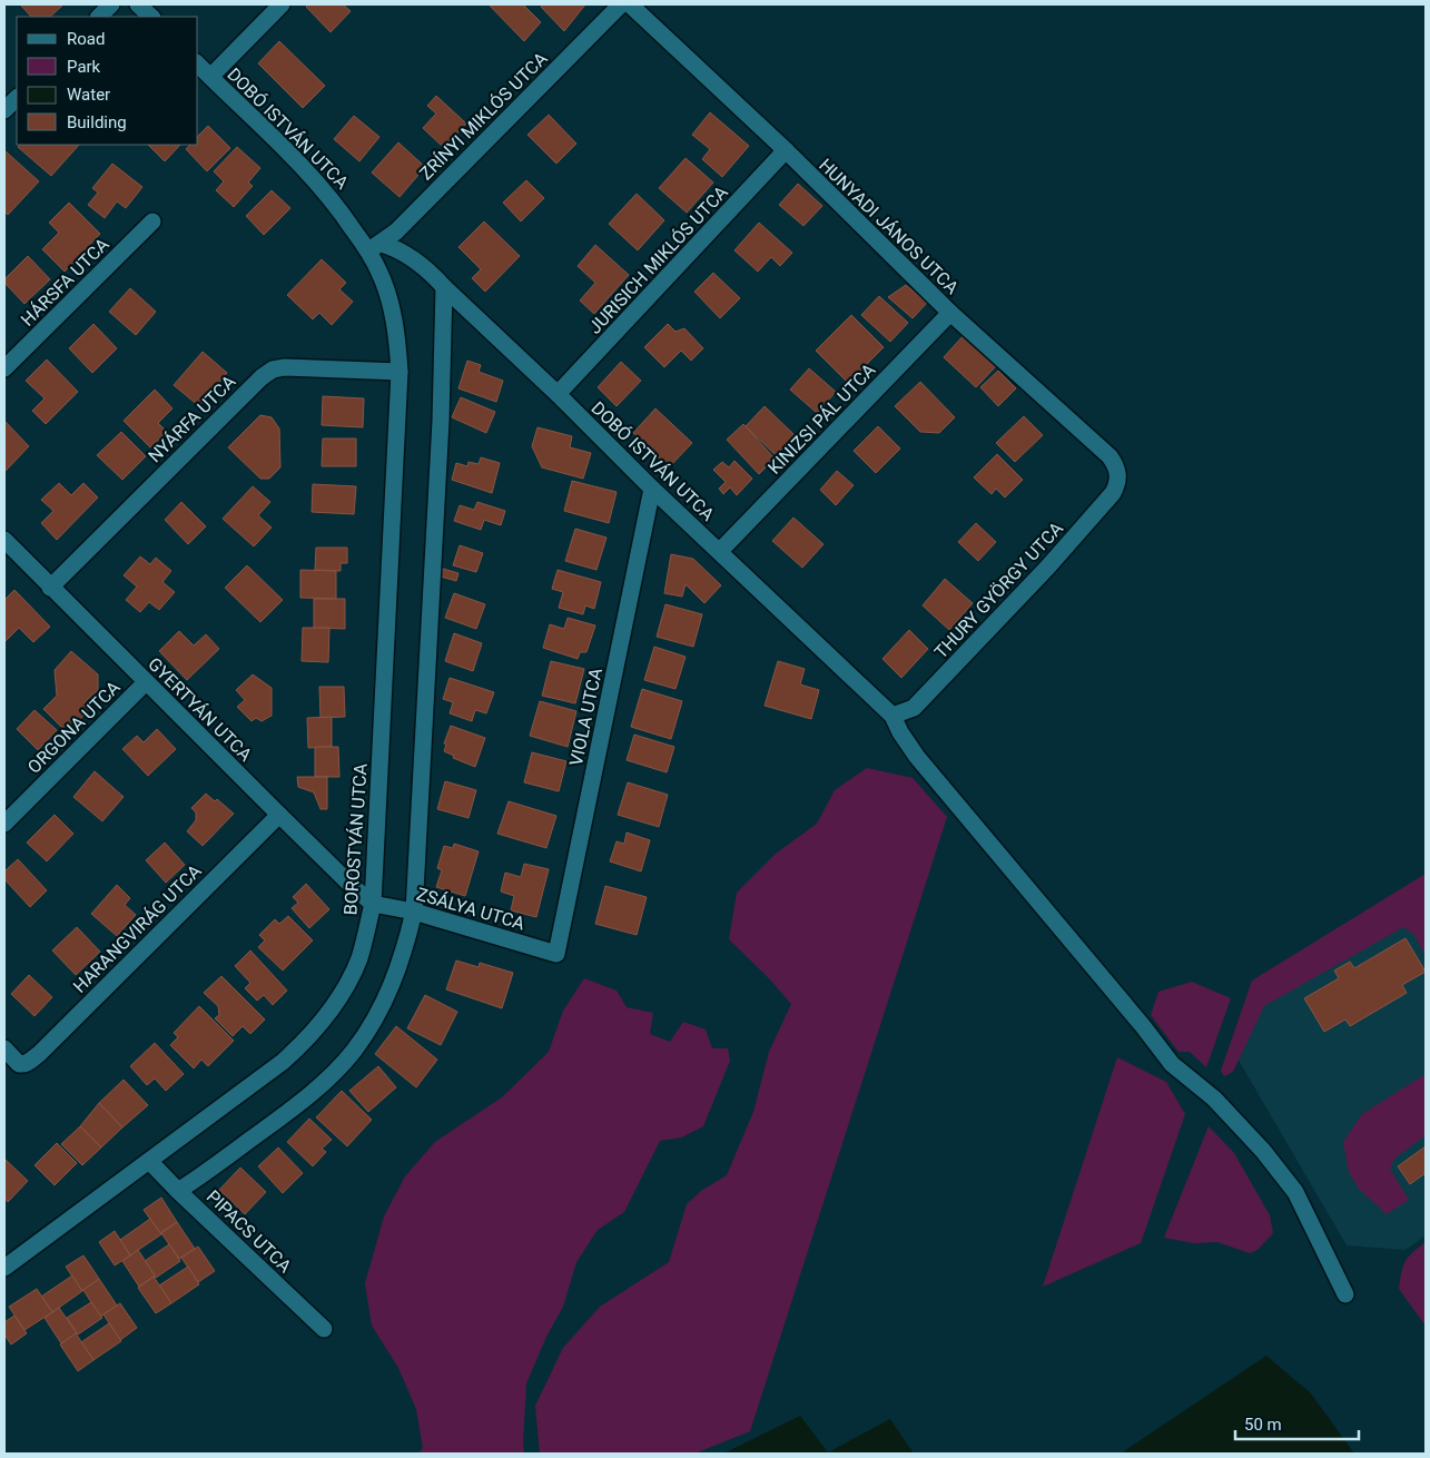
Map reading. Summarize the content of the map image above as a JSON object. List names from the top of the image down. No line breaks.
{"streets":{"street":["ZRÍNYI MIKLÓS UTCA","DOBÓ ISTVÁN UTCA","HUNYADI JÁNOS UTCA","JURISICH MIKLÓS UTCA","HÁRSFA UTCA","NYÁRFA UTCA","KINIZSI PÁL UTCA","THURY GYÖRGY UTCA","GYERTYÁN UTCA","VIOLA UTCA","ORGONA UTCA","BOROSTYÁN UTCA","ZSÁLYA UTCA","HARANGVIRÁG UTCA","PIPACS UTCA"]},"crossings":[["ZRÍNYI MIKLÓS UTCA","DOBÓ ISTVÁN UTCA"],["ZRÍNYI MIKLÓS UTCA","BOROSTYÁN UTCA"],["DOBÓ ISTVÁN UTCA","JURISICH MIKLÓS UTCA"],["DOBÓ ISTVÁN UTCA","KINIZSI PÁL UTCA"],["DOBÓ ISTVÁN UTCA","THURY GYÖRGY UTCA"],["DOBÓ ISTVÁN UTCA","VIOLA UTCA"],["DOBÓ ISTVÁN UTCA","BOROSTYÁN UTCA"],["HUNYADI JÁNOS UTCA","JURISICH MIKLÓS UTCA"],["HUNYADI JÁNOS UTCA","KINIZSI PÁL UTCA"],["HUNYADI JÁNOS UTCA","THURY GYÖRGY UTCA"],["NYÁRFA UTCA","GYERTYÁN UTCA"],["NYÁRFA UTCA","BOROSTYÁN UTCA"],["GYERTYÁN UTCA","ORGONA UTCA"],["GYERTYÁN UTCA","BOROSTYÁN UTCA"],["GYERTYÁN UTCA","ZSÁLYA UTCA"],["GYERTYÁN UTCA","HARANGVIRÁG UTCA"],["VIOLA UTCA","ZSÁLYA UTCA"],["BOROSTYÁN UTCA","ZSÁLYA UTCA"],["BOROSTYÁN UTCA","PIPACS UTCA"]],"legend":["Road","Park","Water","Building"],"scale_bar":"50 m"}
